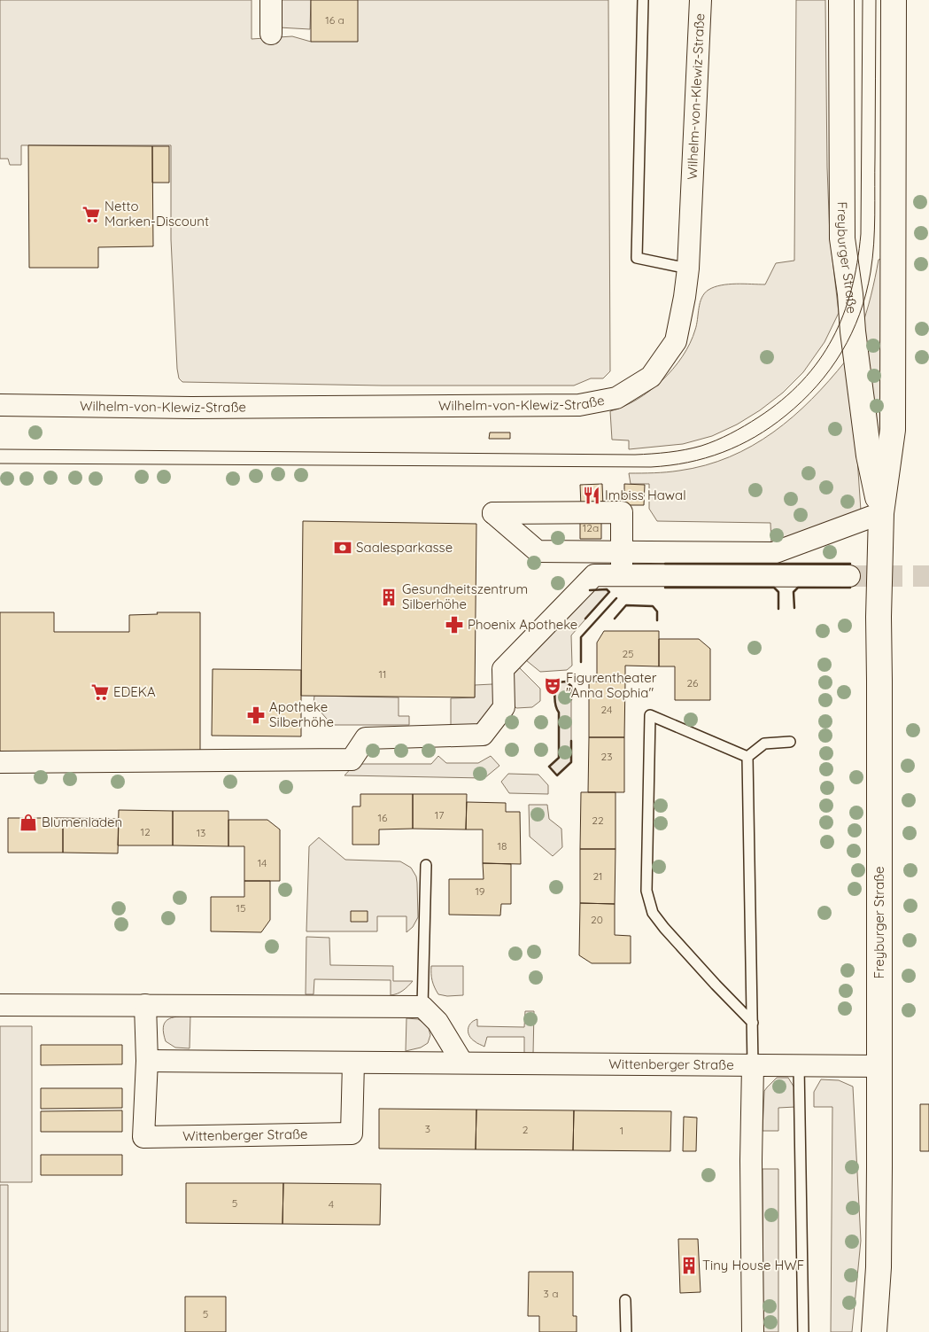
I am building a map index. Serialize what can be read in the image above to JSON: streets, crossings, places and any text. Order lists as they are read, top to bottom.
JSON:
{
  "streets": {
    "street": ["Wilhelm-von-Klewiz-Straße", "Freyburger Straße", "Wittenberger Straße"]
  },
  "crossings": [
    ["Freyburger Straße", "Wittenberger Straße"]
  ],
  "places": {
    "supermarket": ["Netto Marken-Discount", "EDEKA"],
    "restaurant": ["Imbiss Hawal"],
    "bank": ["Saalesparkasse"],
    "building": ["Gesundheitszentrum Silberhöhe", "Tiny House HWF"],
    "pharmacy": ["Phoenix Apotheke", "Apotheke Silberhöhe"],
    "theatre": ["Figurentheater \"Anna Sophia\""],
    "shop": ["Blumenladen"]
  },
  "house_numbers": [
    "16 a",
    "12a",
    "25",
    "11",
    "26",
    "24",
    "23",
    "17",
    "16",
    "22",
    "12",
    "13",
    "18",
    "14",
    "21",
    "19",
    "15",
    "20",
    "3",
    "2",
    "1",
    "5",
    "4",
    "3 a",
    "5"
  ]
}
